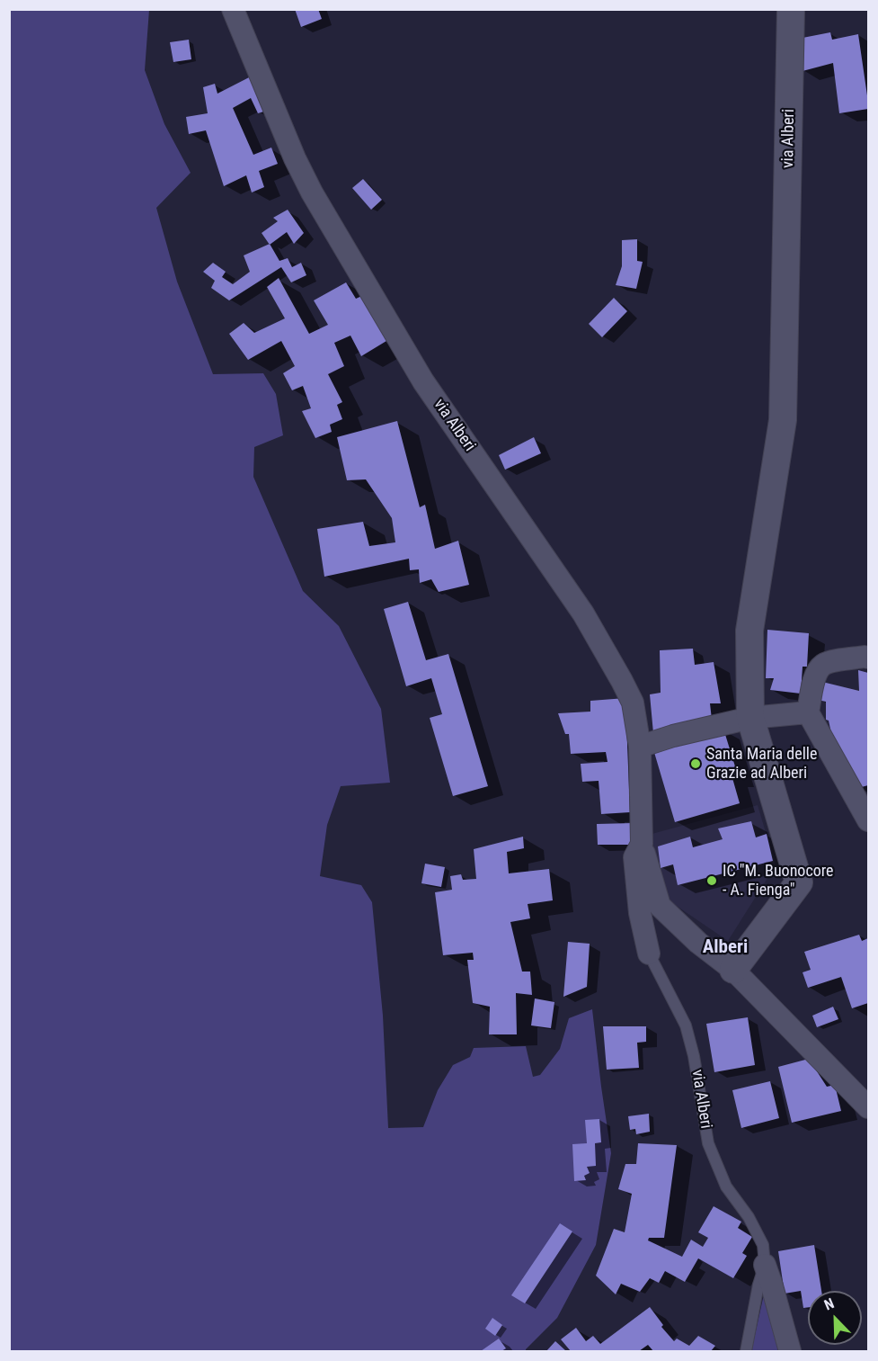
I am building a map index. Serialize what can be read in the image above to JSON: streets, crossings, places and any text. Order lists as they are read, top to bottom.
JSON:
{
  "streets": {
    "street": ["via Alberi"]
  },
  "districts": ["Alberi"],
  "places": ["Santa Maria delle Grazie ad Alberi", "IC \"M. Buonocore - A. Fienga\""],
  "north": "top left"
}
